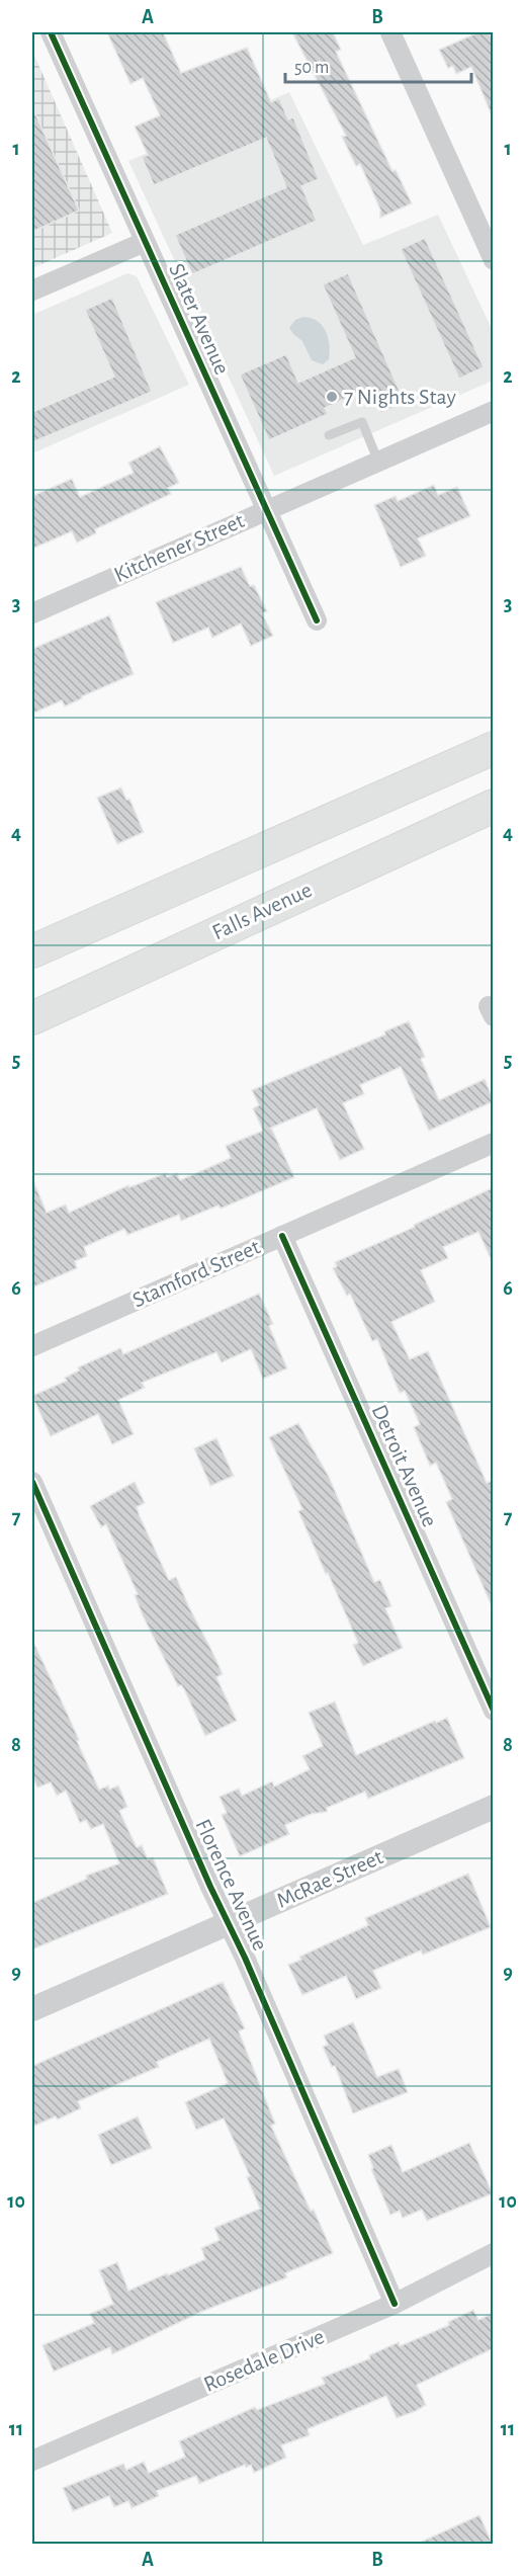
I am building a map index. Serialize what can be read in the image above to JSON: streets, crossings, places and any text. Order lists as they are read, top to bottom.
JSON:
{
  "streets": {
    "highway": ["Falls Avenue"],
    "street": [
      "Slater Avenue",
      "Kitchener Street",
      "Stamford Street",
      "Detroit Avenue",
      "McRae Street",
      "Florence Avenue",
      "Rosedale Drive"
    ]
  },
  "crossings": [
    ["Slater Avenue", "Kitchener Street"],
    ["Stamford Street", "Detroit Avenue"],
    ["McRae Street", "Florence Avenue"],
    ["Florence Avenue", "Rosedale Drive"]
  ],
  "places": ["7 Nights Stay"],
  "scale_bar": "50 m",
  "grid": {
    "columns": ["A", "B"],
    "rows": [
      "1",
      "2",
      "3",
      "4",
      "5",
      "6",
      "7",
      "8",
      "9",
      "10",
      "11"
    ]
  }
}
